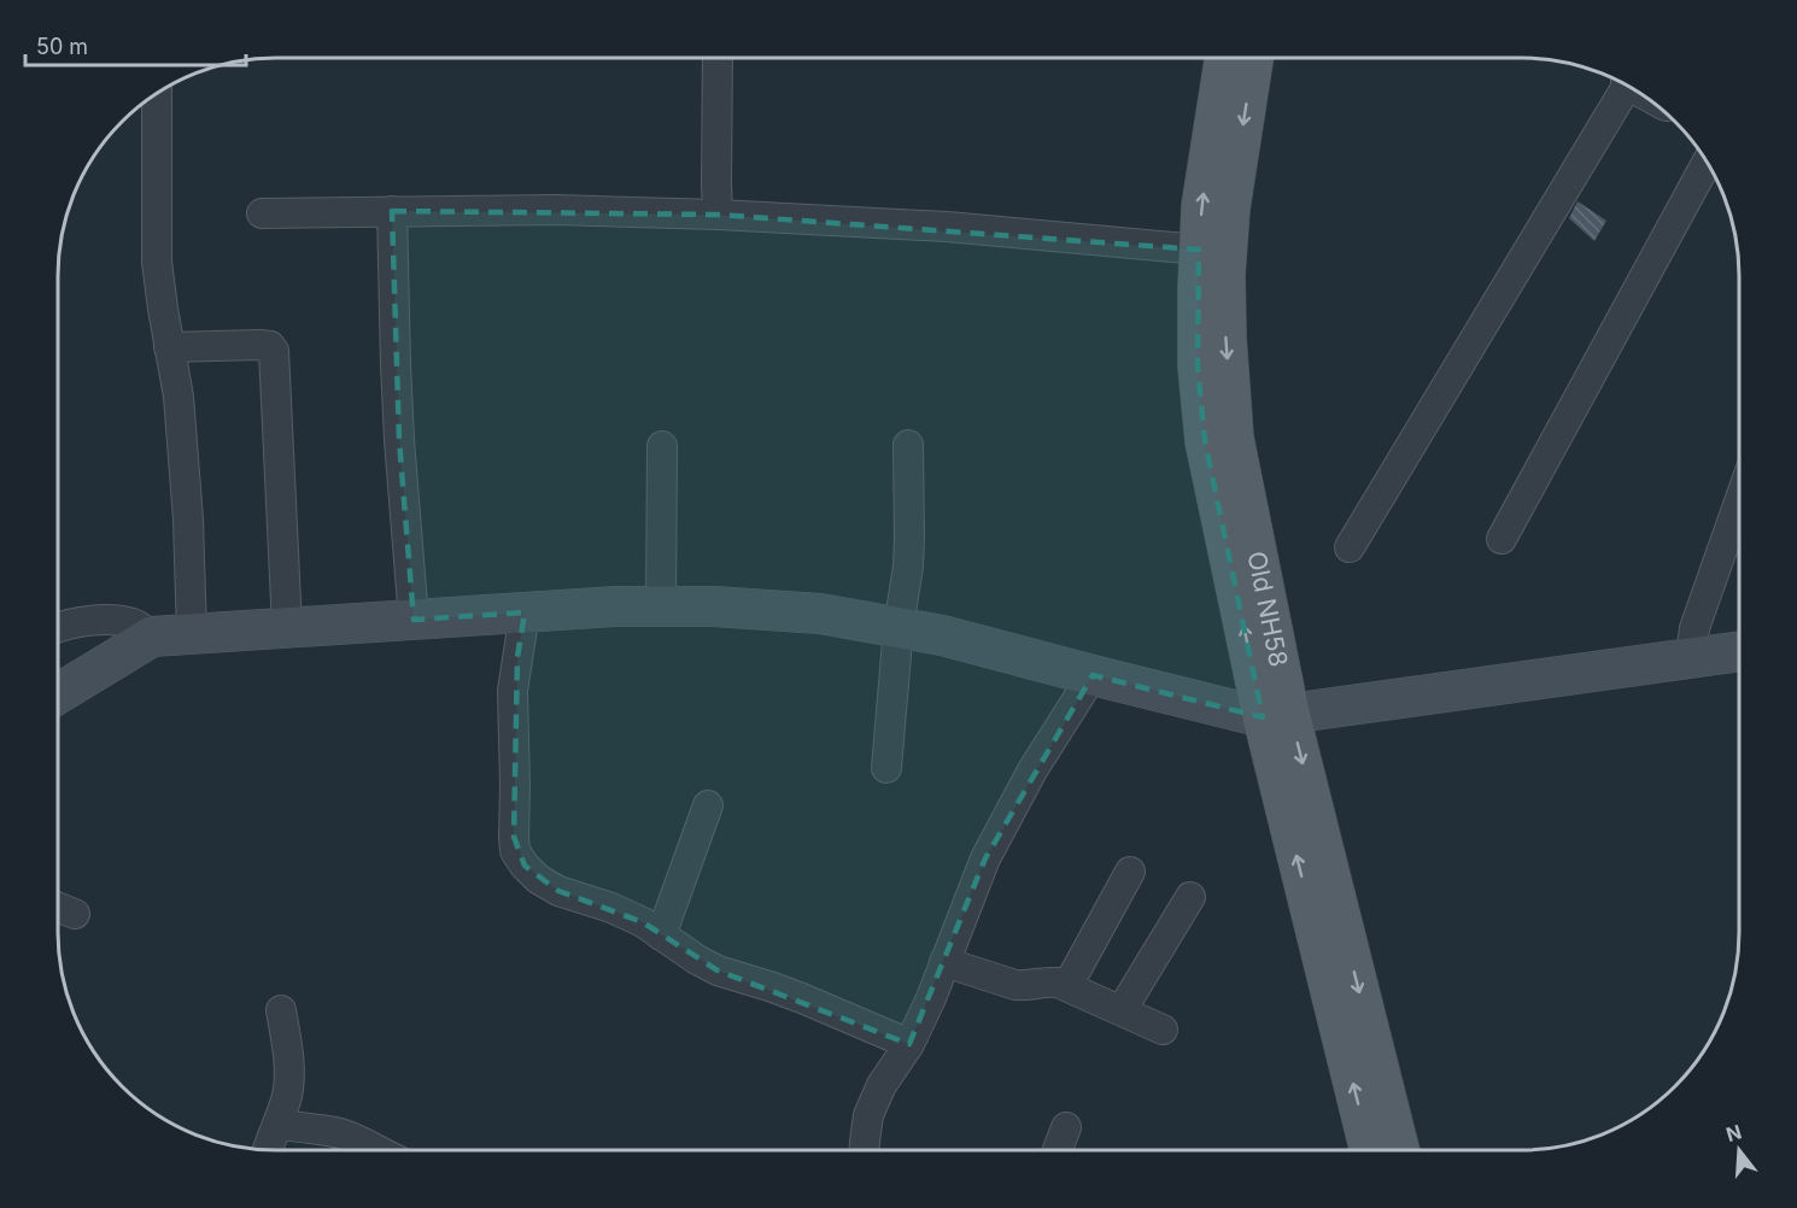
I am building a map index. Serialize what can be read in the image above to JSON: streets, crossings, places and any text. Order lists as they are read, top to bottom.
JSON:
{
  "streets": {
    "main road": ["Old NH58"]
  },
  "scale_bar": "50 m",
  "north": "top"
}
